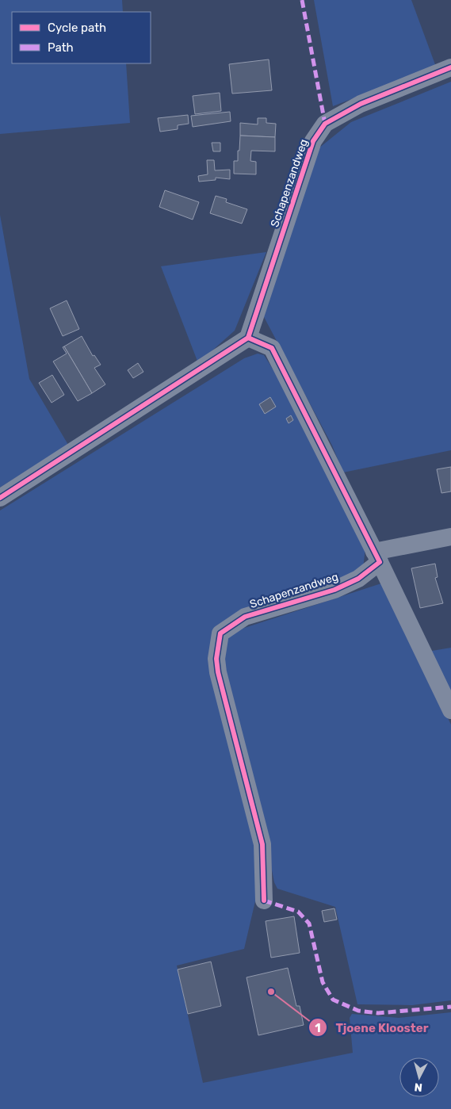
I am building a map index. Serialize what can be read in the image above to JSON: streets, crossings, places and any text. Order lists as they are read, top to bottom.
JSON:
{
  "streets": {
    "street": ["Schapenzandweg"]
  },
  "places": ["Tjoene Klooster"],
  "legend": ["Cycle path", "Path"],
  "north": "bottom"
}
